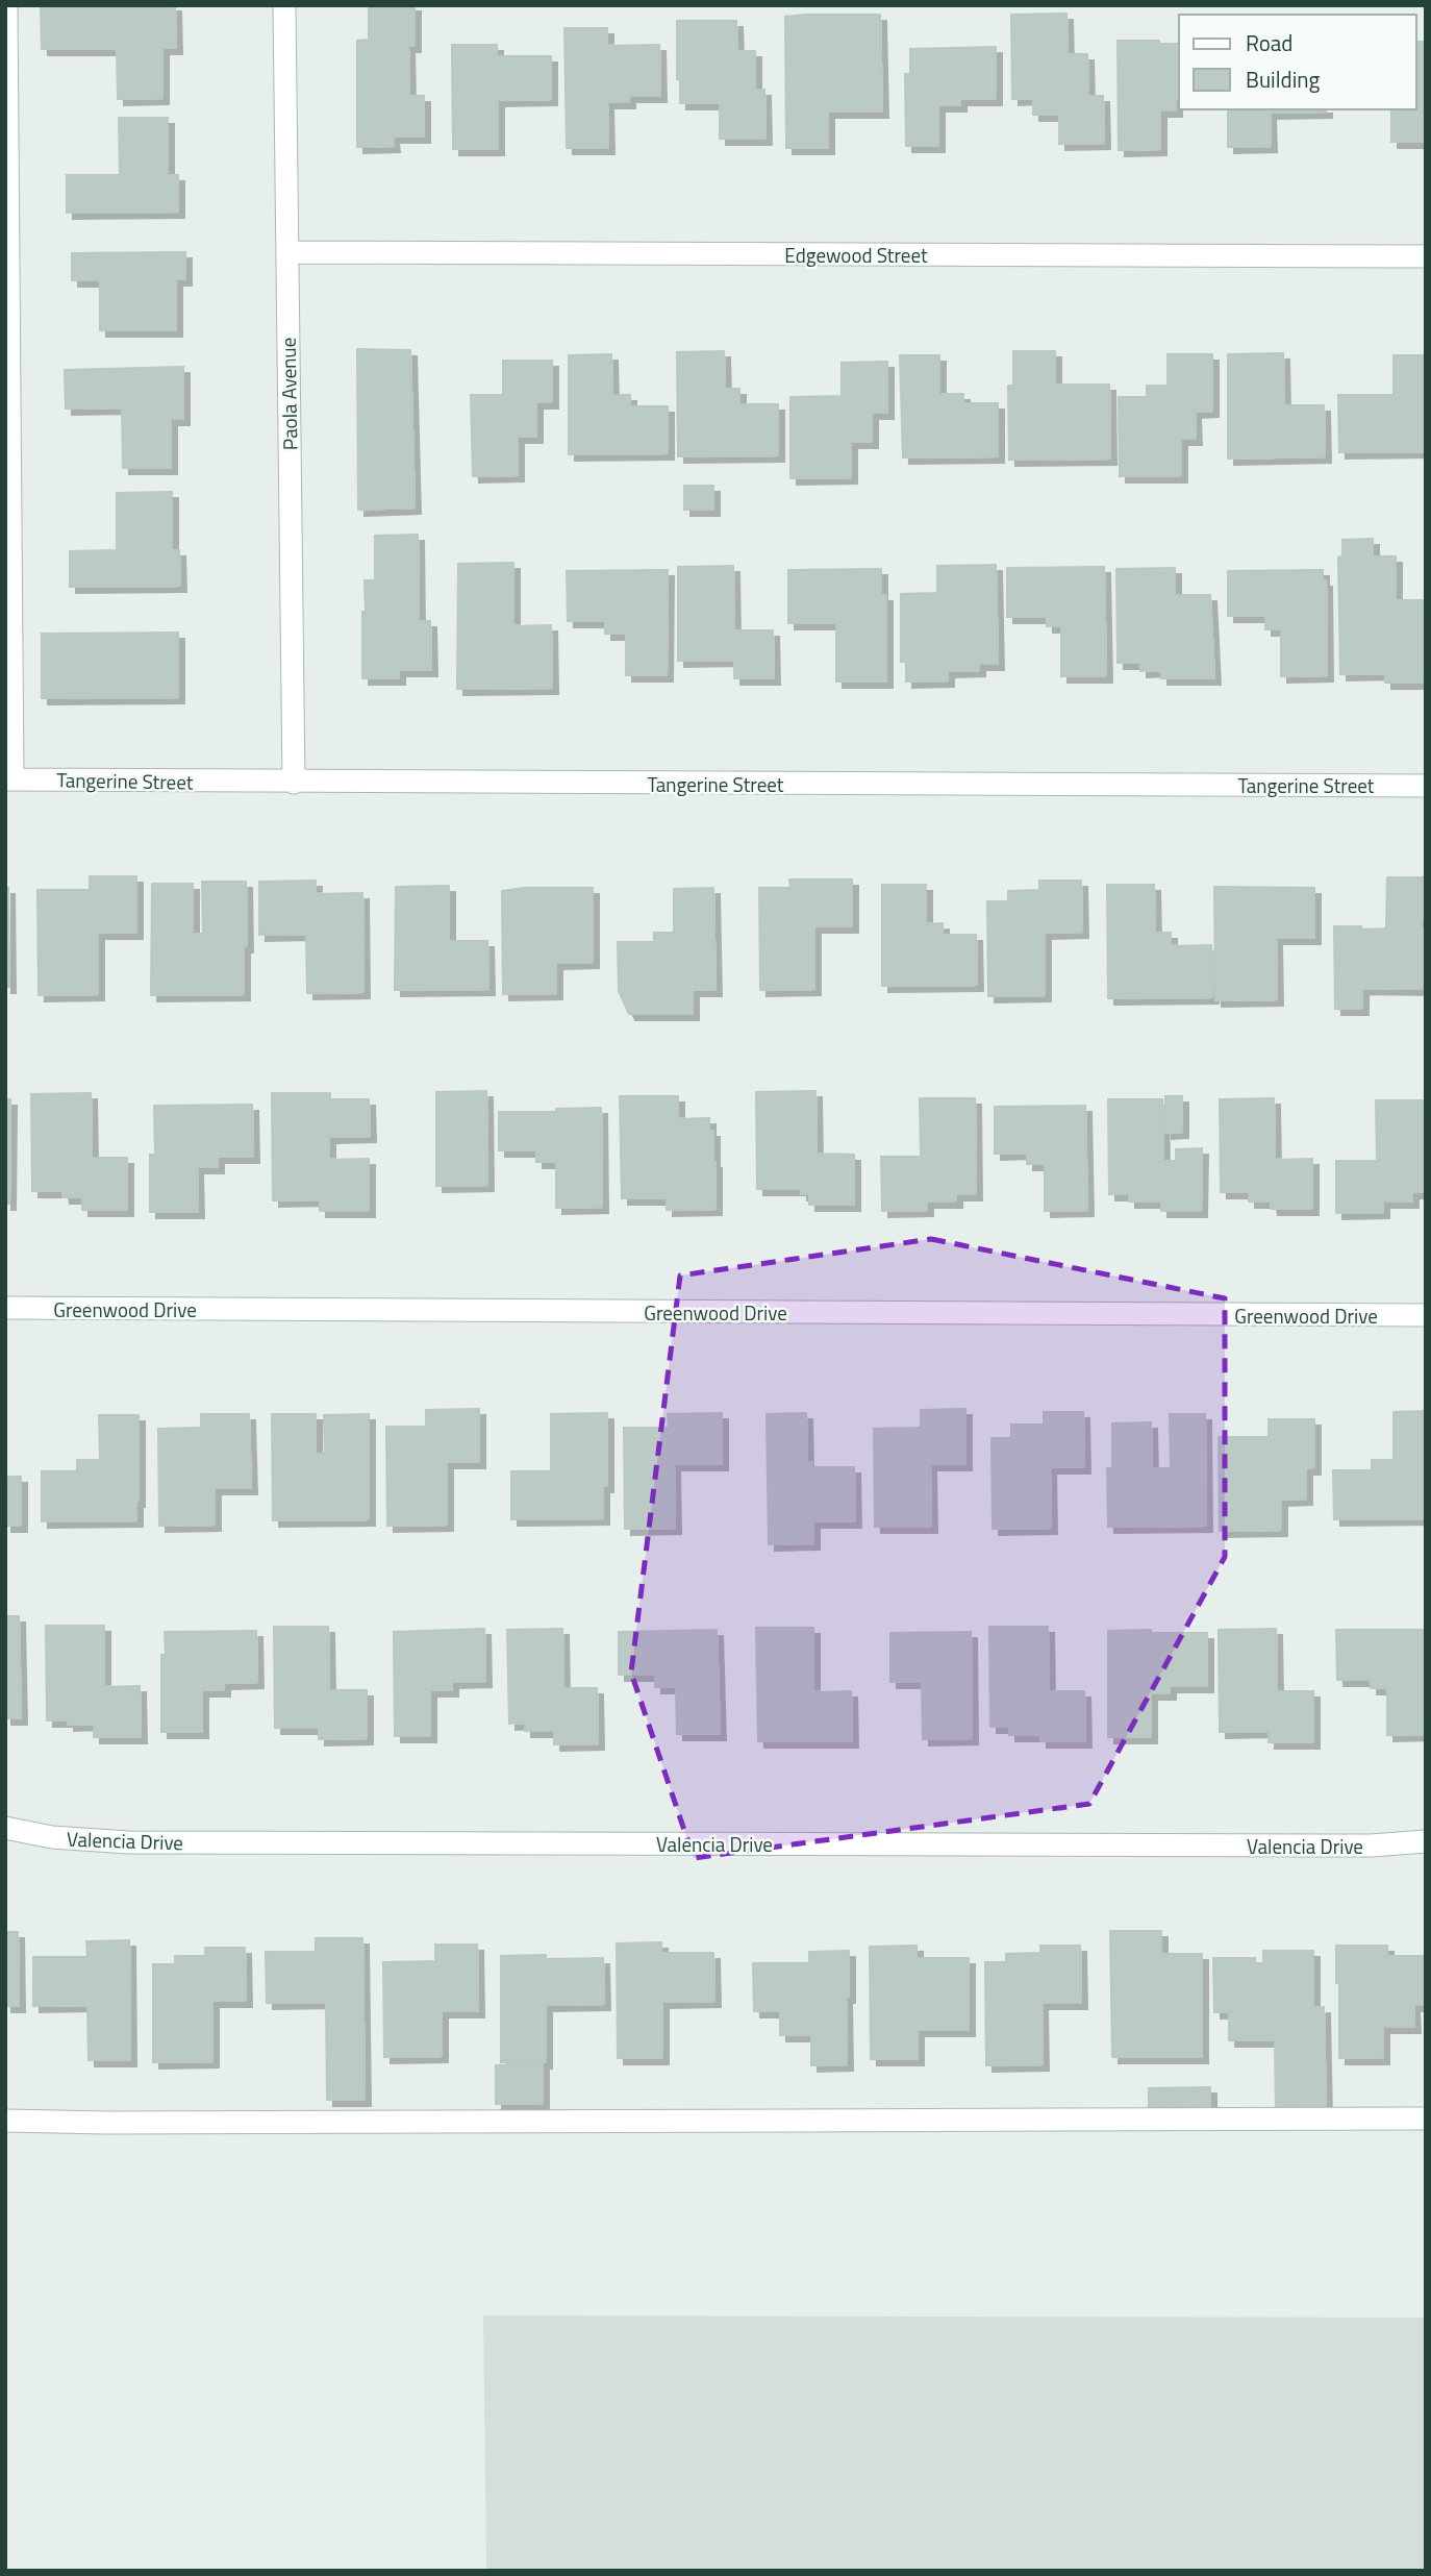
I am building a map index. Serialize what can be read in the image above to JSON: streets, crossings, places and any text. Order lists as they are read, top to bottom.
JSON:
{
  "streets": {
    "street": [
      "Edgewood Street",
      "Paola Avenue",
      "Tangerine Street",
      "Greenwood Drive",
      "Valencia Drive"
    ]
  },
  "crossings": [
    ["Edgewood Street", "Paola Avenue"],
    ["Paola Avenue", "Tangerine Street"]
  ],
  "legend": ["Road", "Building"]
}
